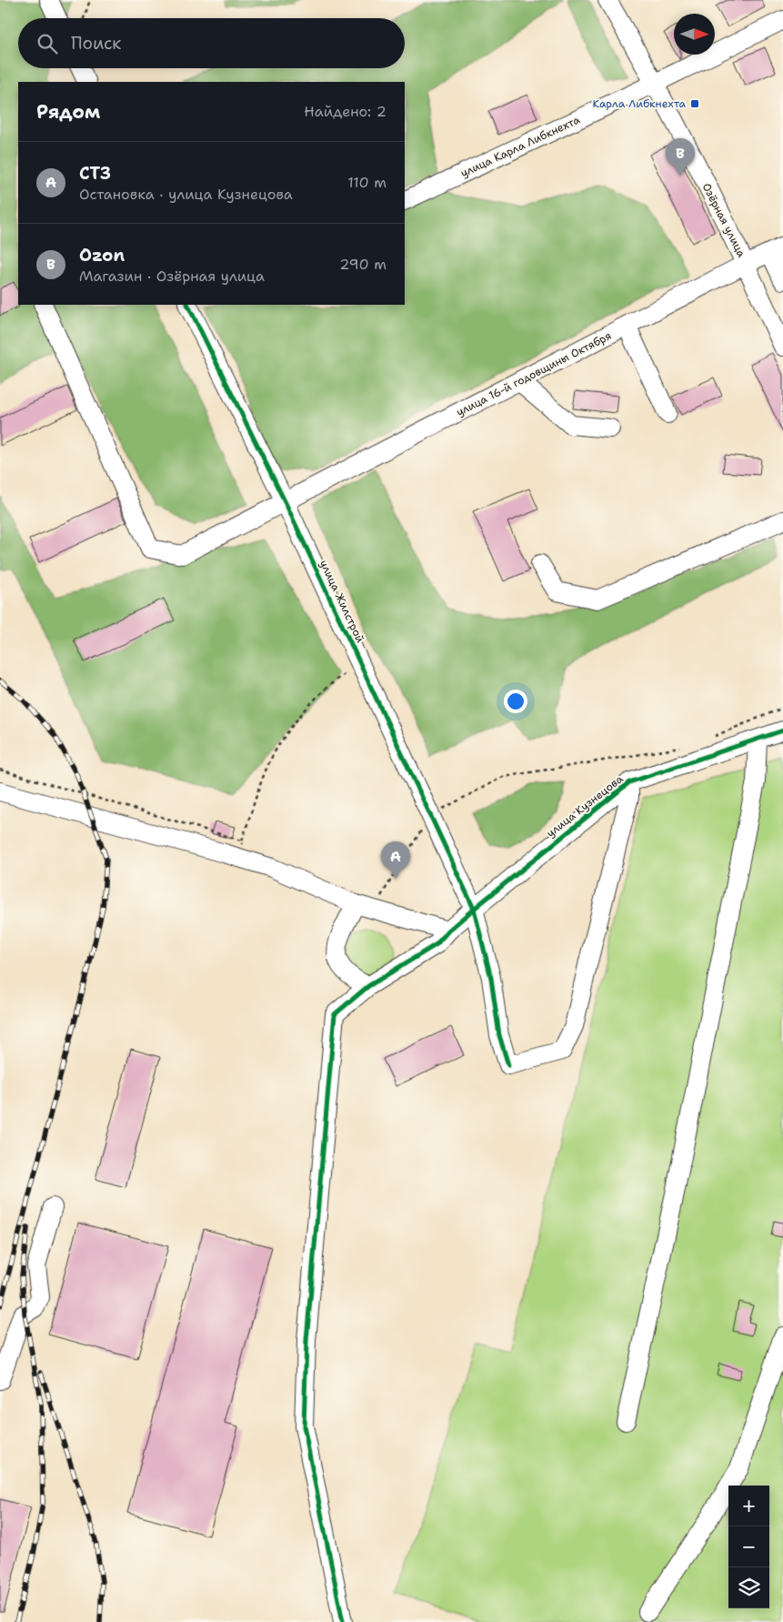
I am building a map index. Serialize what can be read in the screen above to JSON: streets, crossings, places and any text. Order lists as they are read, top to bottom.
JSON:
{
  "streets": {
    "street": [
      "улица Карла Либкнехта",
      "Озёрная улица",
      "улица 16-й годовщины Октября",
      "улица Жилстрой",
      "улица Кузнецова"
    ]
  },
  "crossings": [
    ["улица Карла Либкнехта", "Озёрная улица"],
    ["Озёрная улица", "улица 16-й годовщины Октября"],
    ["улица 16-й годовщины Октября", "улица Жилстрой"],
    ["улица Жилстрой", "улица Кузнецова"]
  ],
  "places": {
    "transit": ["Карла Либкнехта"]
  },
  "north": "right",
  "page": {
    "search": "Поиск",
    "heading": ["Рядом", "Найдено: 2"],
    "pins": ["B", "A"],
    "list": [
      {
        "mark": "A",
        "name": "СТЗ",
        "note": "Остановка · улица Кузнецова",
        "value": "110 m"
      },
      {
        "mark": "B",
        "name": "Ozon",
        "note": "Магазин · Озёрная улица",
        "value": "290 m"
      }
    ],
    "map_buttons": ["+", "−"]
  }
}
